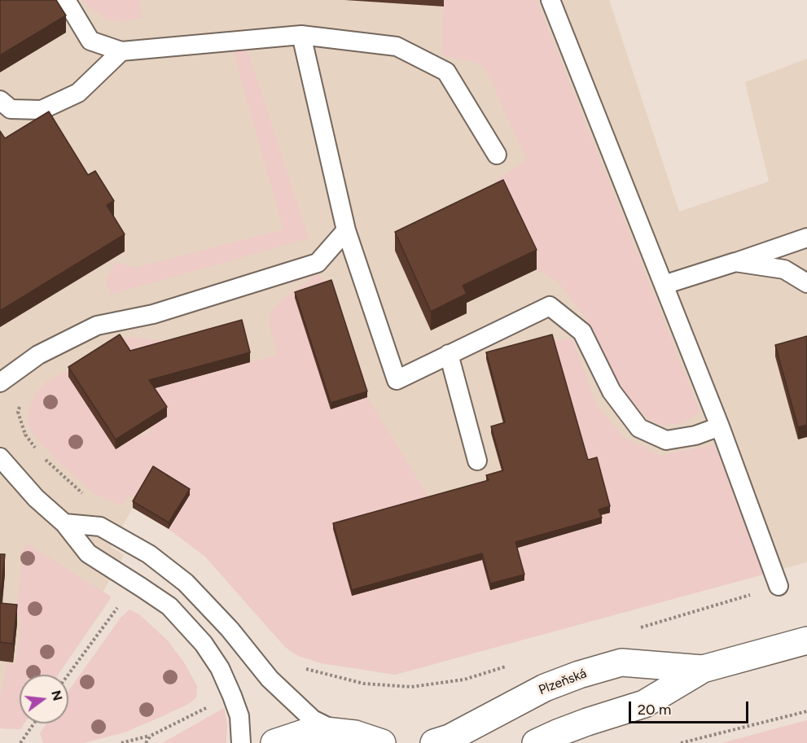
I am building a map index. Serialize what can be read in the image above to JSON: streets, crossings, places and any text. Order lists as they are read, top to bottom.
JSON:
{
  "streets": {
    "main road": ["Plzeňská"]
  },
  "scale_bar": "20 m",
  "north": "right"
}
